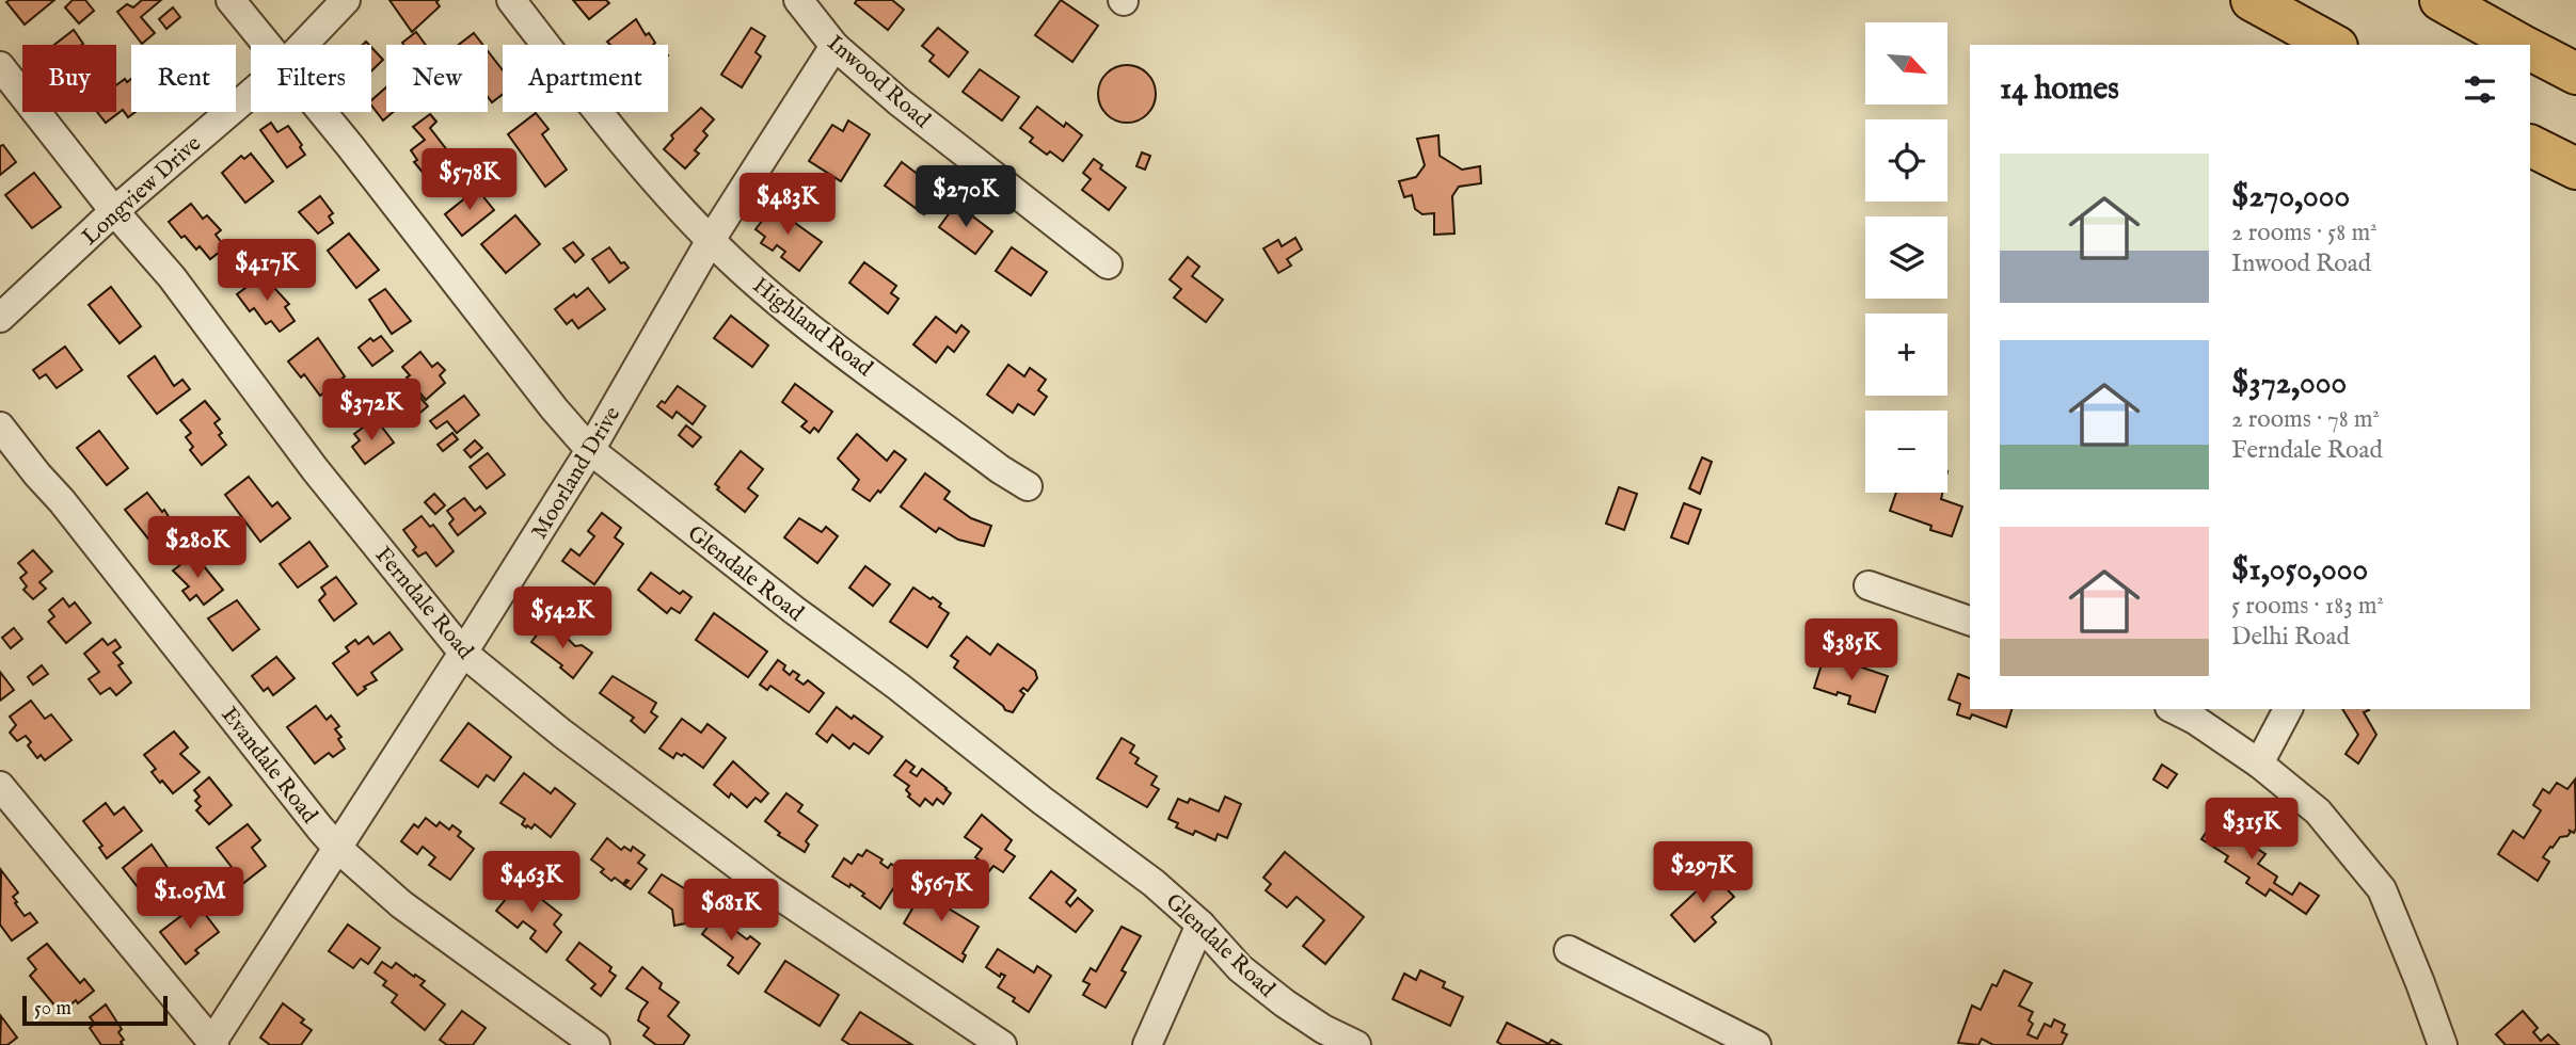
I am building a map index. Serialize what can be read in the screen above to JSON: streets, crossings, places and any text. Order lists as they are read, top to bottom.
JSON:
{
  "streets": {
    "street": [
      "Inwood Road",
      "Longview Drive",
      "Highland Road",
      "Moorland Drive",
      "Glendale Road",
      "Ferndale Road",
      "Evandale Road"
    ]
  },
  "crossings": [
    ["Inwood Road", "Moorland Drive"],
    ["Longview Drive", "Ferndale Road"],
    ["Highland Road", "Moorland Drive"],
    ["Moorland Drive", "Glendale Road"],
    ["Moorland Drive", "Ferndale Road"],
    ["Moorland Drive", "Evandale Road"]
  ],
  "scale_bar": "50 m",
  "north": "bottom right",
  "page": {
    "map_buttons": ["+", "−"],
    "chip": [
      "Buy",
      "Rent",
      "Filters",
      "New",
      "Apartment"
    ],
    "heading": "14 homes",
    "list": [
      {
        "name": "$270,000",
        "note": "2 rooms · 58 m² · Inwood Road"
      },
      {
        "name": "$372,000",
        "note": "2 rooms · 78 m² · Ferndale Road"
      },
      {
        "name": "$1,050,000",
        "note": "5 rooms · 183 m² · Delhi Road"
      }
    ],
    "price": [
      "$578K",
      "$270K",
      "$483K",
      "$417K",
      "$372K",
      "$280K",
      "$542K",
      "$385K",
      "$315K",
      "$297K",
      "$463K",
      "$567K",
      "$1.05M",
      "$681K"
    ],
    "scale": "50 m"
  }
}
